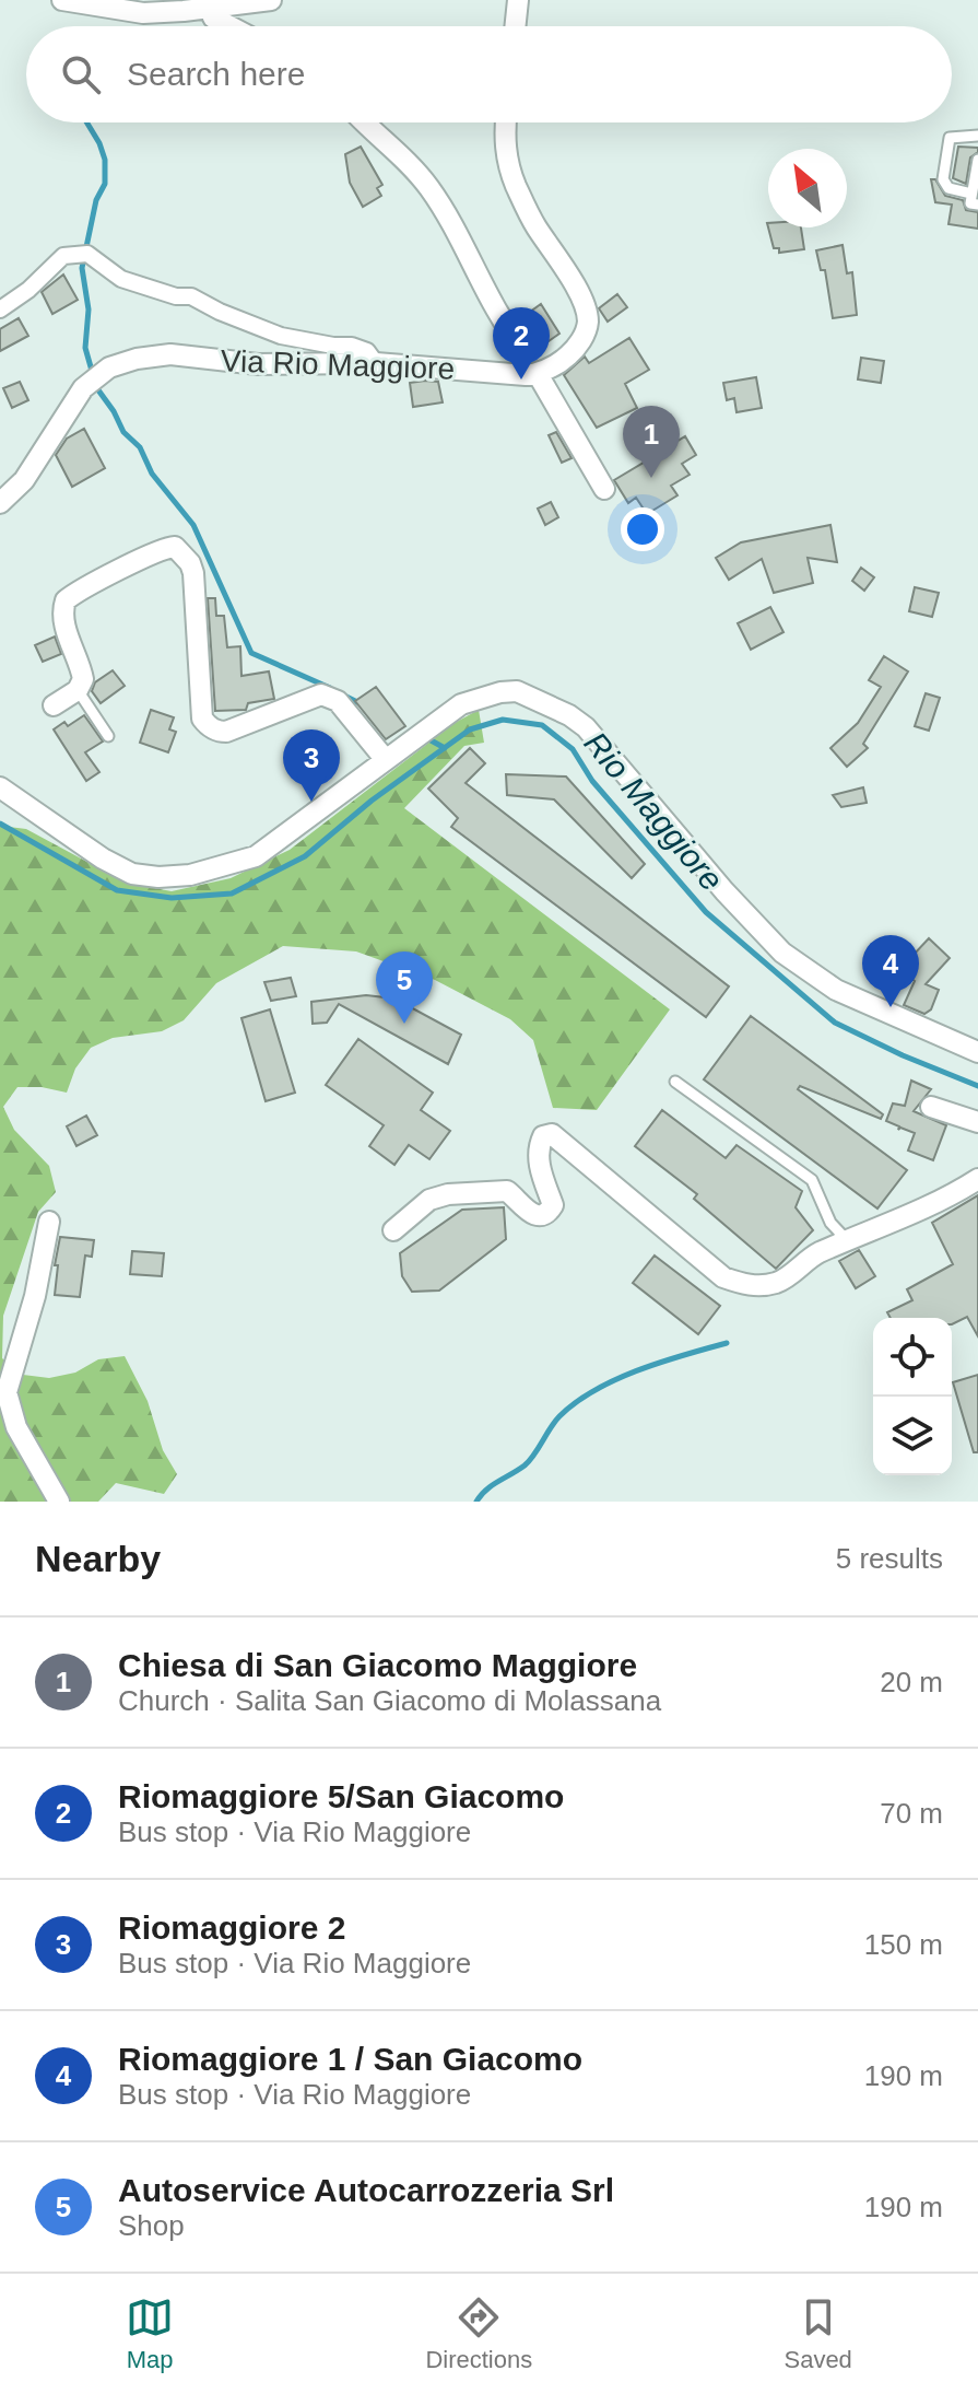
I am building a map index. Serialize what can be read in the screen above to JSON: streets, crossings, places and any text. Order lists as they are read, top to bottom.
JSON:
{
  "streets": {
    "street": ["Via Rio Maggiore"]
  },
  "water": ["Rio Maggiore"],
  "north": "top left",
  "page": {
    "search": "Search here",
    "pins": [
      "2",
      "1",
      "3",
      "4",
      "5"
    ],
    "heading": ["Nearby", "5 results"],
    "list": [
      {
        "mark": "1",
        "name": "Chiesa di San Giacomo Maggiore",
        "note": "Church · Salita San Giacomo di Molassana",
        "value": "20 m"
      },
      {
        "mark": "2",
        "name": "Riomaggiore 5/San Giacomo",
        "note": "Bus stop · Via Rio Maggiore",
        "value": "70 m"
      },
      {
        "mark": "3",
        "name": "Riomaggiore 2",
        "note": "Bus stop · Via Rio Maggiore",
        "value": "150 m"
      },
      {
        "mark": "4",
        "name": "Riomaggiore 1 / San Giacomo",
        "note": "Bus stop · Via Rio Maggiore",
        "value": "190 m"
      },
      {
        "mark": "5",
        "name": "Autoservice Autocarrozzeria Srl",
        "note": "Shop",
        "value": "190 m"
      }
    ],
    "nav": ["Map", "Directions", "Saved"]
  }
}
